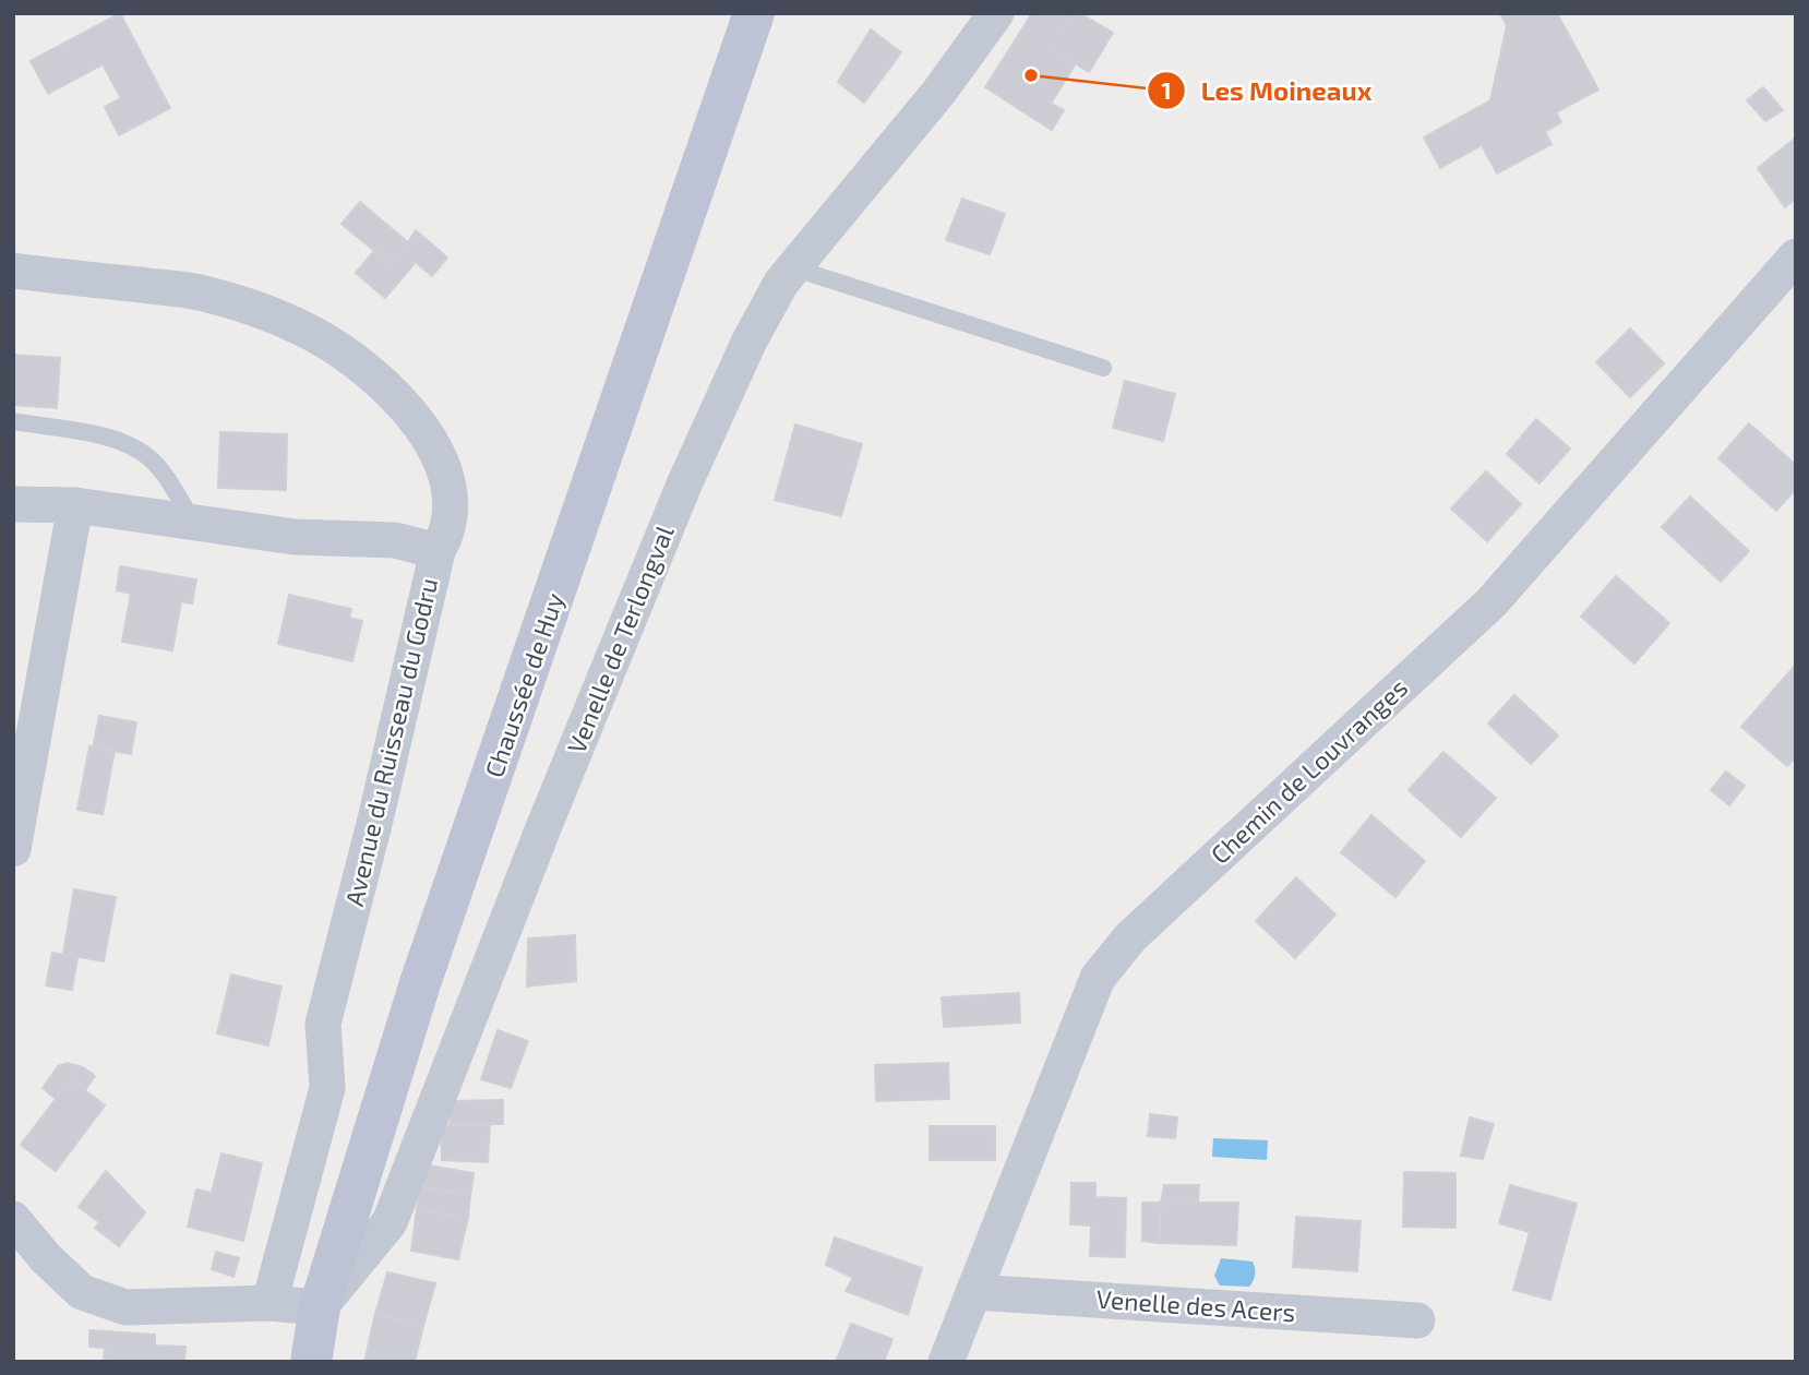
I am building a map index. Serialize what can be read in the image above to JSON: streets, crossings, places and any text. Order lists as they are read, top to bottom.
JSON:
{
  "streets": {
    "main road": ["Chaussée de Huy"],
    "street": [
      "Venelle de Terlongval",
      "Avenue du Ruisseau du Godru",
      "Chemin de Louvranges",
      "Venelle des Acers"
    ]
  },
  "crossings": [
    ["Venelle de Terlongval", "Chaussée de Huy"],
    ["Chemin de Louvranges", "Venelle des Acers"]
  ],
  "places": ["Les Moineaux"]
}
